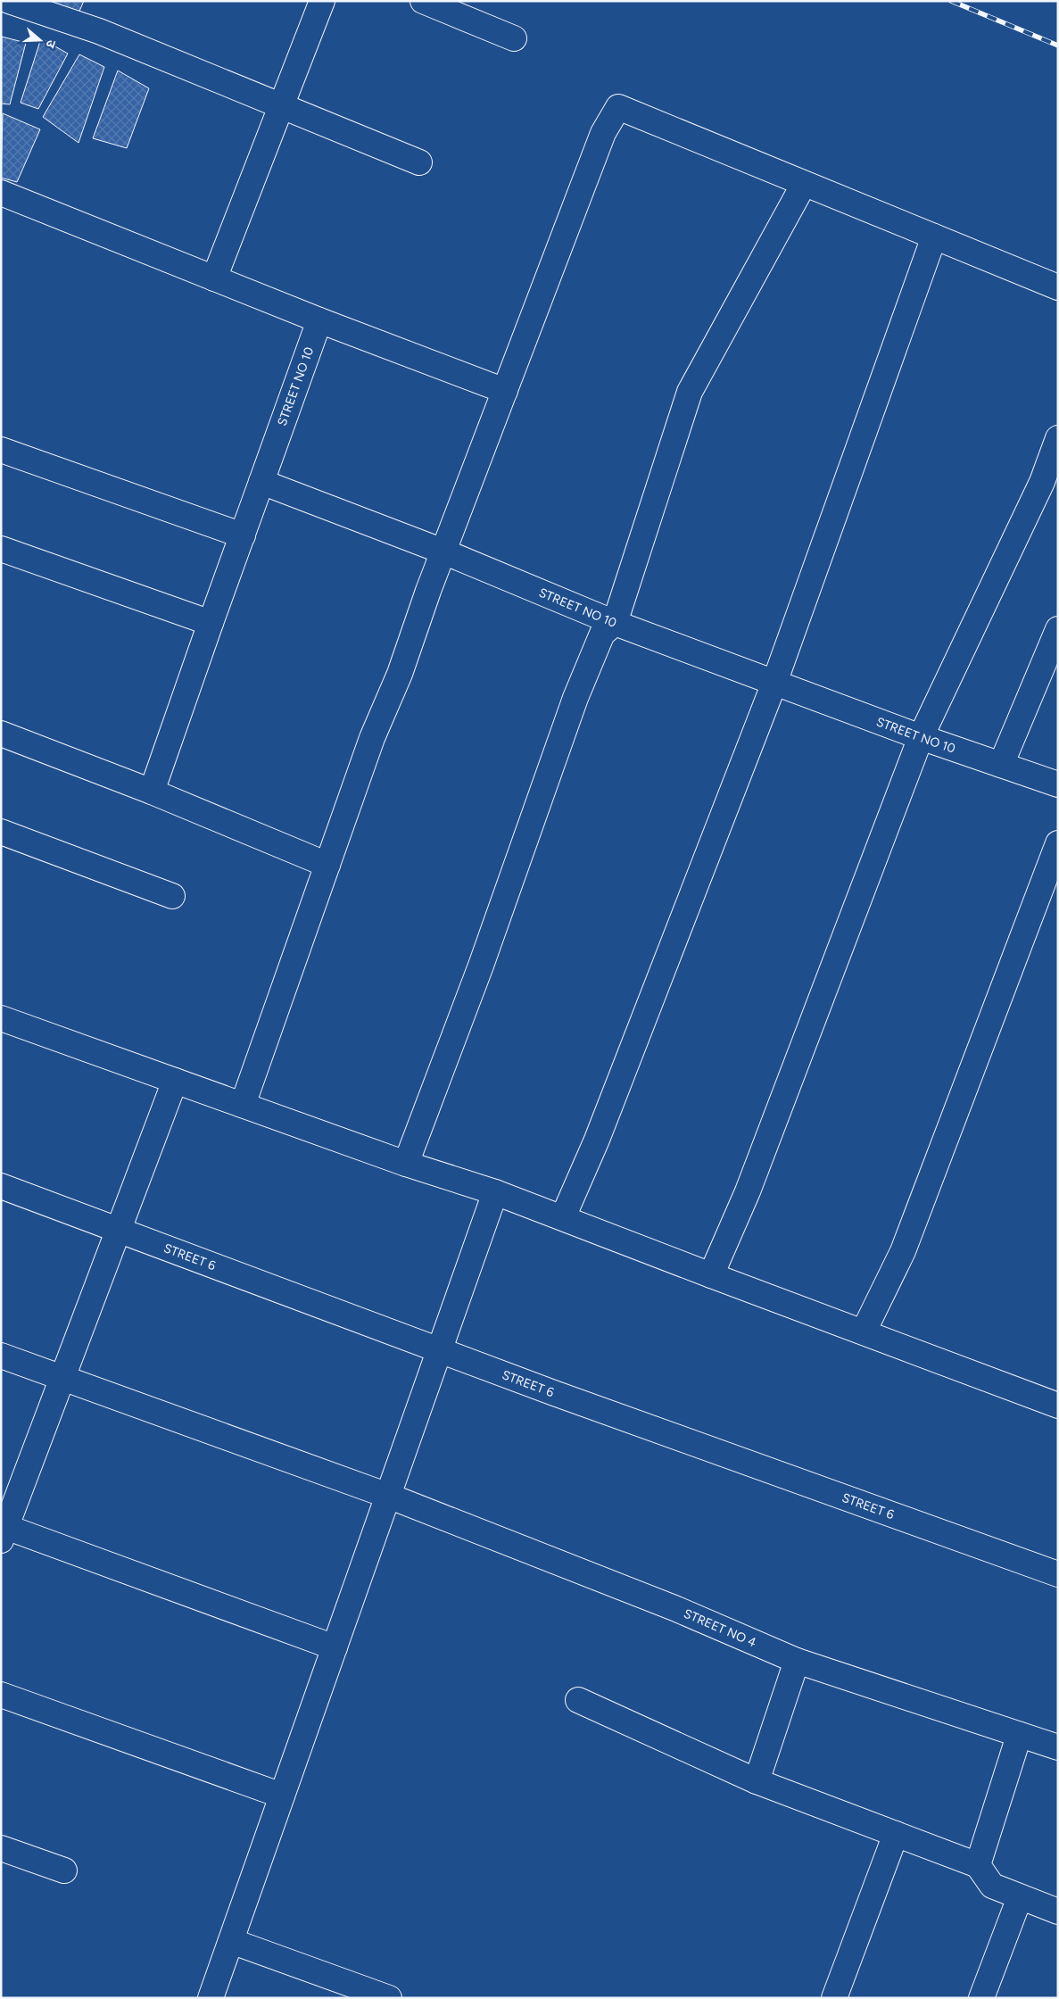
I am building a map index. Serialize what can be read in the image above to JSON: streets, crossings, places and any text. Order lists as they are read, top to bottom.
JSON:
{
  "streets": {
    "street": ["STREET NO 10", "STREET 6", "STREET NO 4"]
  },
  "north": "right"
}
